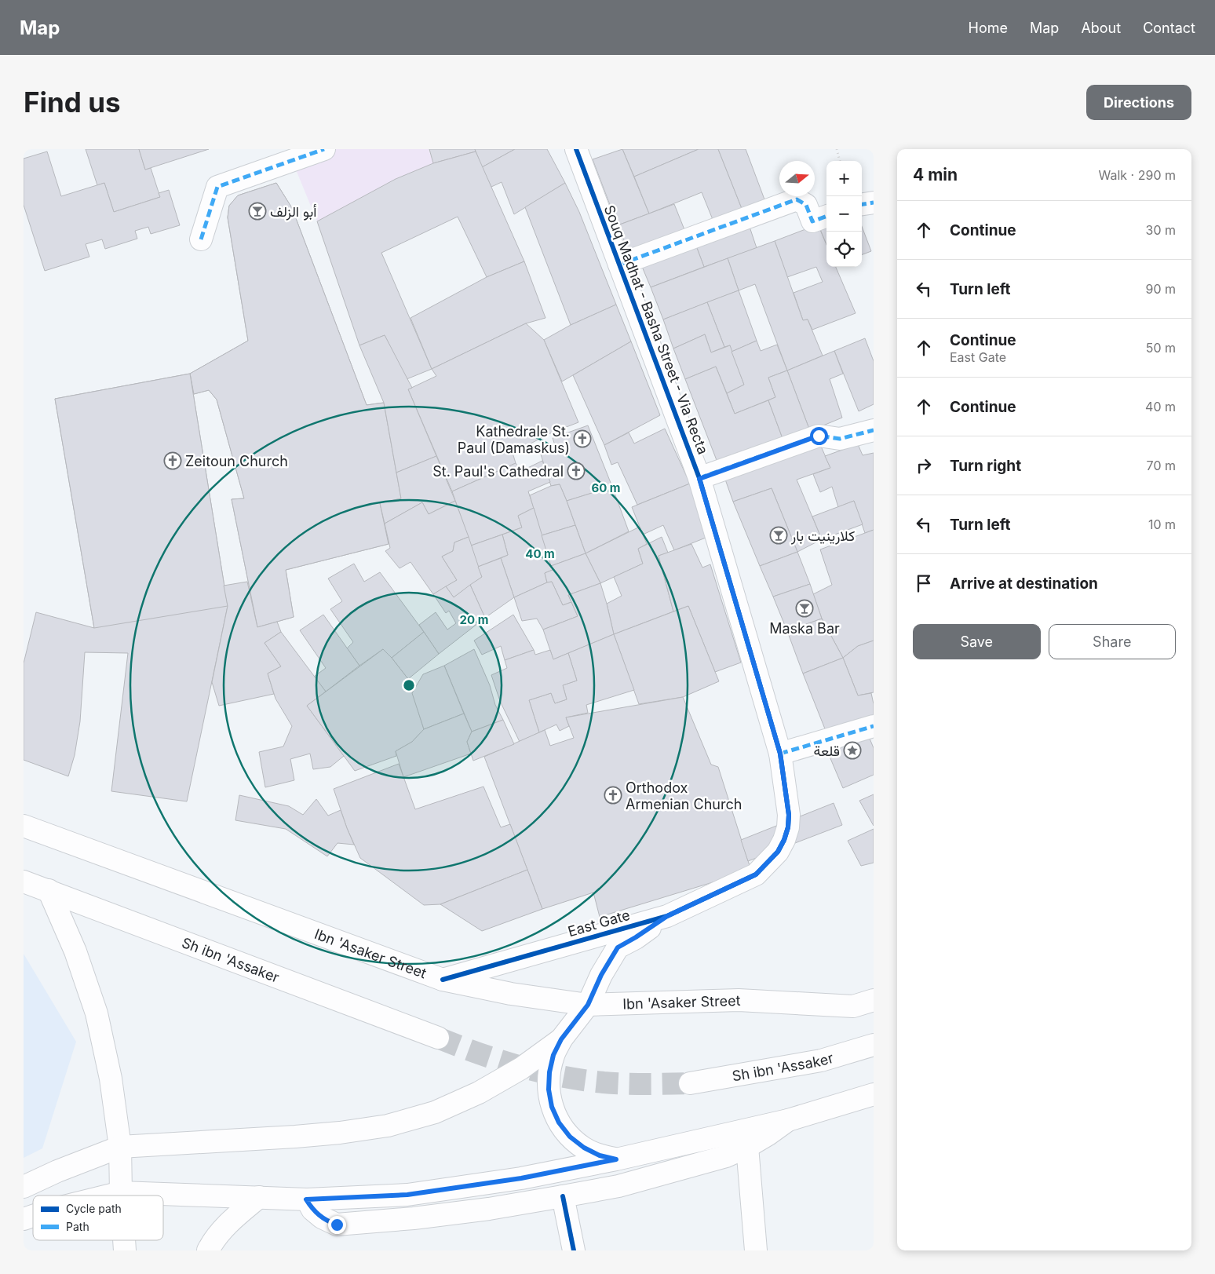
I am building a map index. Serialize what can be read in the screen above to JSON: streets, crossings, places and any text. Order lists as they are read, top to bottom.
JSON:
{
  "streets": {
    "main road": [
      "Souq Madhat - Basha Street - Via Recta",
      "East Gate",
      "Ibn 'Asaker Street",
      "Sh ibn 'Assaker"
    ]
  },
  "crossings": [
    ["Souq Madhat - Basha Street - Via Recta", "East Gate"],
    ["East Gate", "Ibn 'Asaker Street"]
  ],
  "places": {
    "bar": ["أبو الزلف", "كلارينيت بار", "Maska Bar"],
    "church": [
      "Kathedrale St. Paul (Damaskus)",
      "Zeitoun Church",
      "St. Paul's Cathedral",
      "Orthodox Armenian Church"
    ],
    "place": ["قلعة"]
  },
  "legend": ["Cycle path", "Path"],
  "north": "right",
  "page": {
    "header": "Map",
    "nav": [
      "Home",
      "Map",
      "About",
      "Contact"
    ],
    "buttons": [
      "Directions",
      ["Save", "Share"]
    ],
    "title": "Find us",
    "heading": ["4 min", "Walk · 290 m"],
    "map_buttons": ["+", "−"],
    "list": [
      ["Continue", "30 m"],
      ["Turn left", "90 m"],
      ["Continue", "East Gate", "50 m"],
      ["Continue", "40 m"],
      ["Turn right", "70 m"],
      ["Turn left", "10 m"],
      "Arrive at destination"
    ]
  },
  "rings": ["60 m", "40 m", "20 m"]
}
